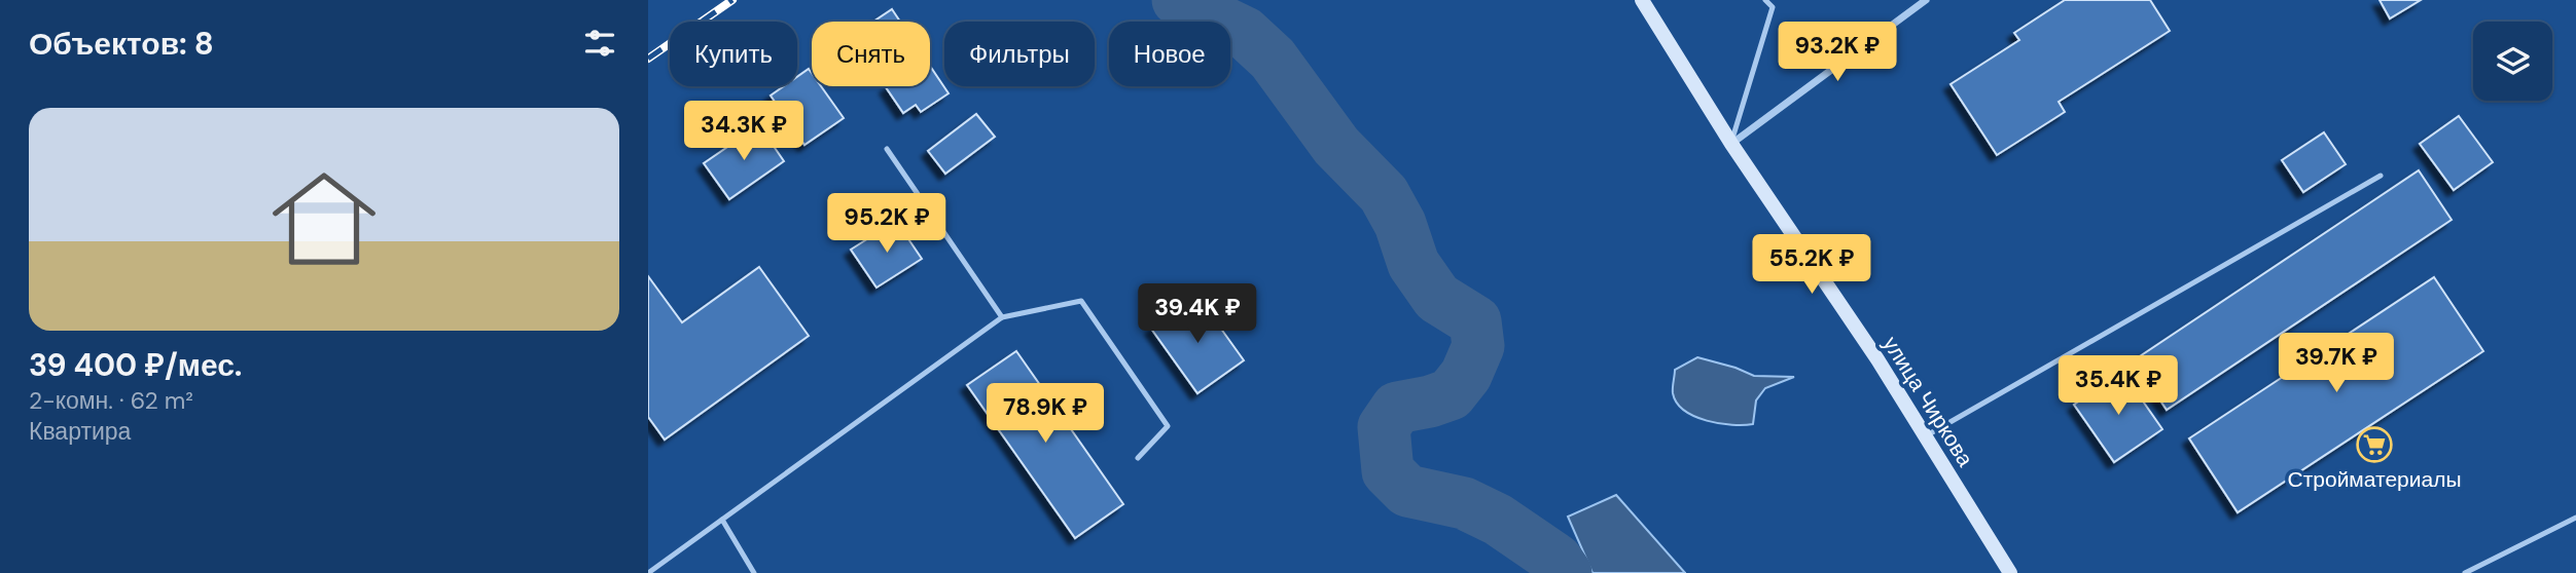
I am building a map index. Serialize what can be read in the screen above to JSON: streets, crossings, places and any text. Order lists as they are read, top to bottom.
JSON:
{
  "streets": {
    "main road": ["улица Чиркова"]
  },
  "places": {
    "supermarket": ["Стройматериалы"]
  },
  "page": {
    "heading": "Объектов: 8",
    "price": [
      "93.2K ₽",
      "34.3K ₽",
      "95.2K ₽",
      "55.2K ₽",
      "39.4K ₽",
      "39.7K ₽",
      "35.4K ₽",
      "78.9K ₽"
    ],
    "chip": [
      "Купить",
      "Снять",
      "Фильтры",
      "Новое"
    ],
    "list": [
      {
        "name": "39 400 ₽/мес.",
        "note": "2-комн. · 62 m² · Квартира"
      }
    ]
  }
}
